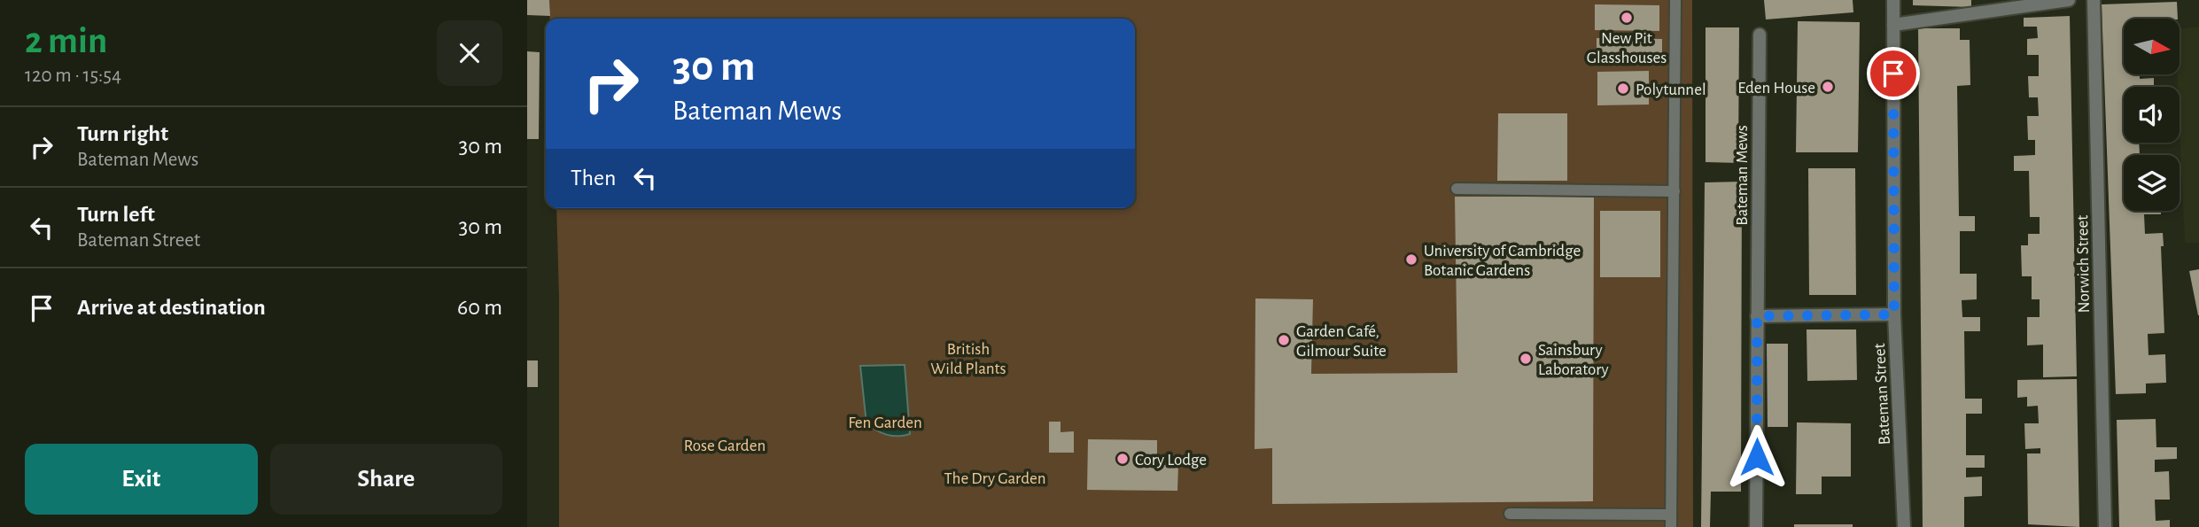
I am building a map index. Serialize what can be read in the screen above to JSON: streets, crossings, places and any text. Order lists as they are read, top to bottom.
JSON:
{
  "streets": {
    "street": ["Bateman Mews", "Norwich Street", "Bateman Street"]
  },
  "parks": [
    "British Wild Plants",
    "Fen Garden",
    "Rose Garden",
    "The Dry Garden"
  ],
  "places": [
    "New Pit Glasshouses",
    "Eden House",
    "Polytunnel",
    "University of Cambridge Botanic Gardens",
    "Garden Café, Gilmour Suite",
    "Sainsbury Laboratory",
    "Cory Lodge"
  ],
  "north": "right",
  "page": {
    "heading": ["2 min", "120 m · 15:54"],
    "turn": ["30 m", "Bateman Mews"],
    "list": [
      {
        "name": "Turn right",
        "note": "Bateman Mews",
        "value": "30 m"
      },
      {
        "name": "Turn left",
        "note": "Bateman Street",
        "value": "30 m"
      },
      {
        "name": "Arrive at destination",
        "value": "60 m"
      }
    ],
    "then": "Then",
    "buttons": ["Exit", "Share"]
  }
}
